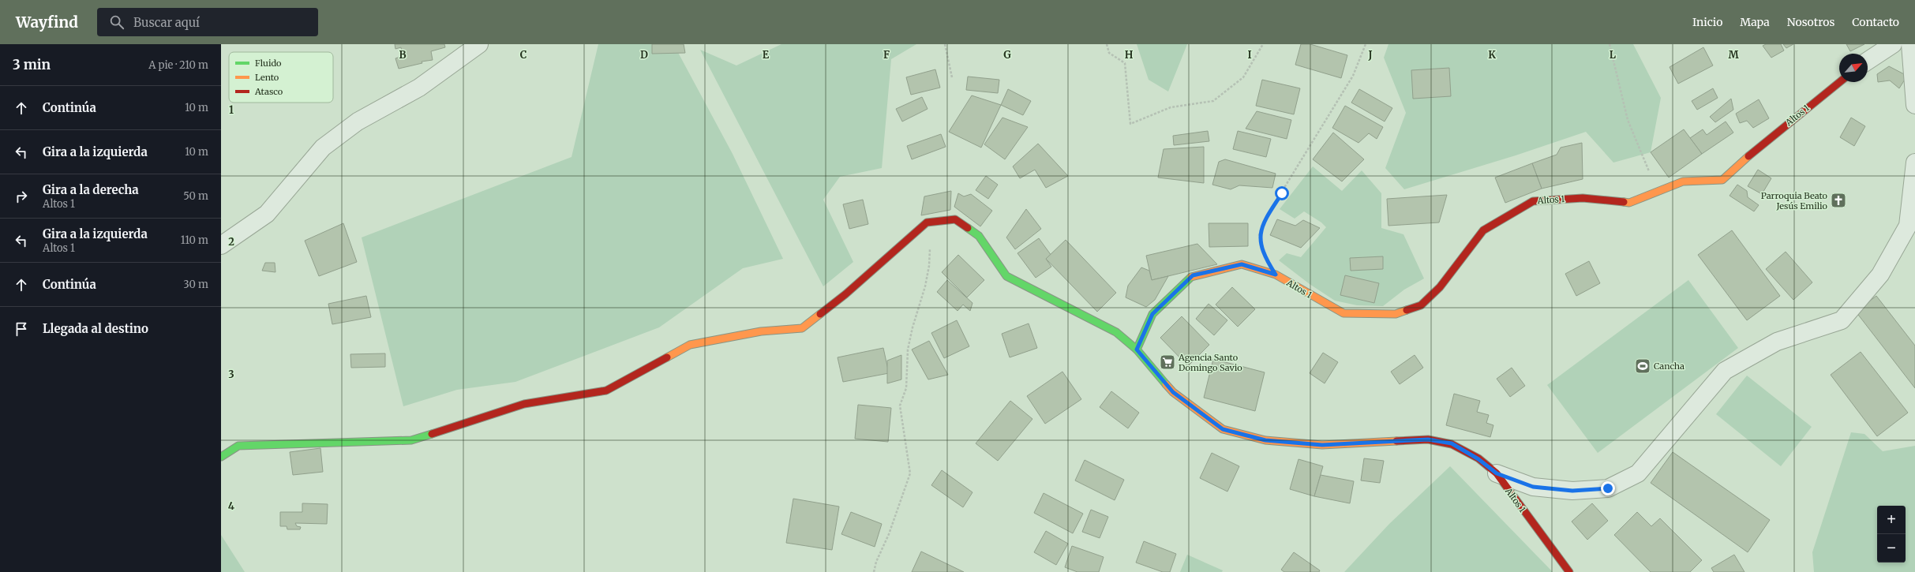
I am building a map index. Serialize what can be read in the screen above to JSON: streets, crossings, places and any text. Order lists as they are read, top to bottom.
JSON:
{
  "streets": {
    "street": ["Altos 1"]
  },
  "places": {
    "church": ["Parroquia Beato Jesús Emilio"],
    "supermarket": ["Agencia Santo Domingo Savio"],
    "sports": ["Cancha"]
  },
  "legend": ["Fluido", "Lento", "Atasco"],
  "north": "top right",
  "page": {
    "header": "Wayfind",
    "search": "Buscar aquí",
    "nav": [
      "Inicio",
      "Mapa",
      "Nosotros",
      "Contacto"
    ],
    "heading": ["3 min", "A pie · 210 m"],
    "list": [
      ["Continúa", "10 m"],
      ["Gira a la izquierda", "10 m"],
      ["Gira a la derecha", "Altos 1", "50 m"],
      ["Gira a la izquierda", "Altos 1", "110 m"],
      ["Continúa", "30 m"],
      "Llegada al destino"
    ],
    "map_buttons": ["+", "−"]
  },
  "grid": {
    "columns": [
      "B",
      "C",
      "D",
      "E",
      "F",
      "G",
      "H",
      "I",
      "J",
      "K",
      "L",
      "M"
    ],
    "rows": [
      "1",
      "2",
      "3",
      "4"
    ]
  }
}
